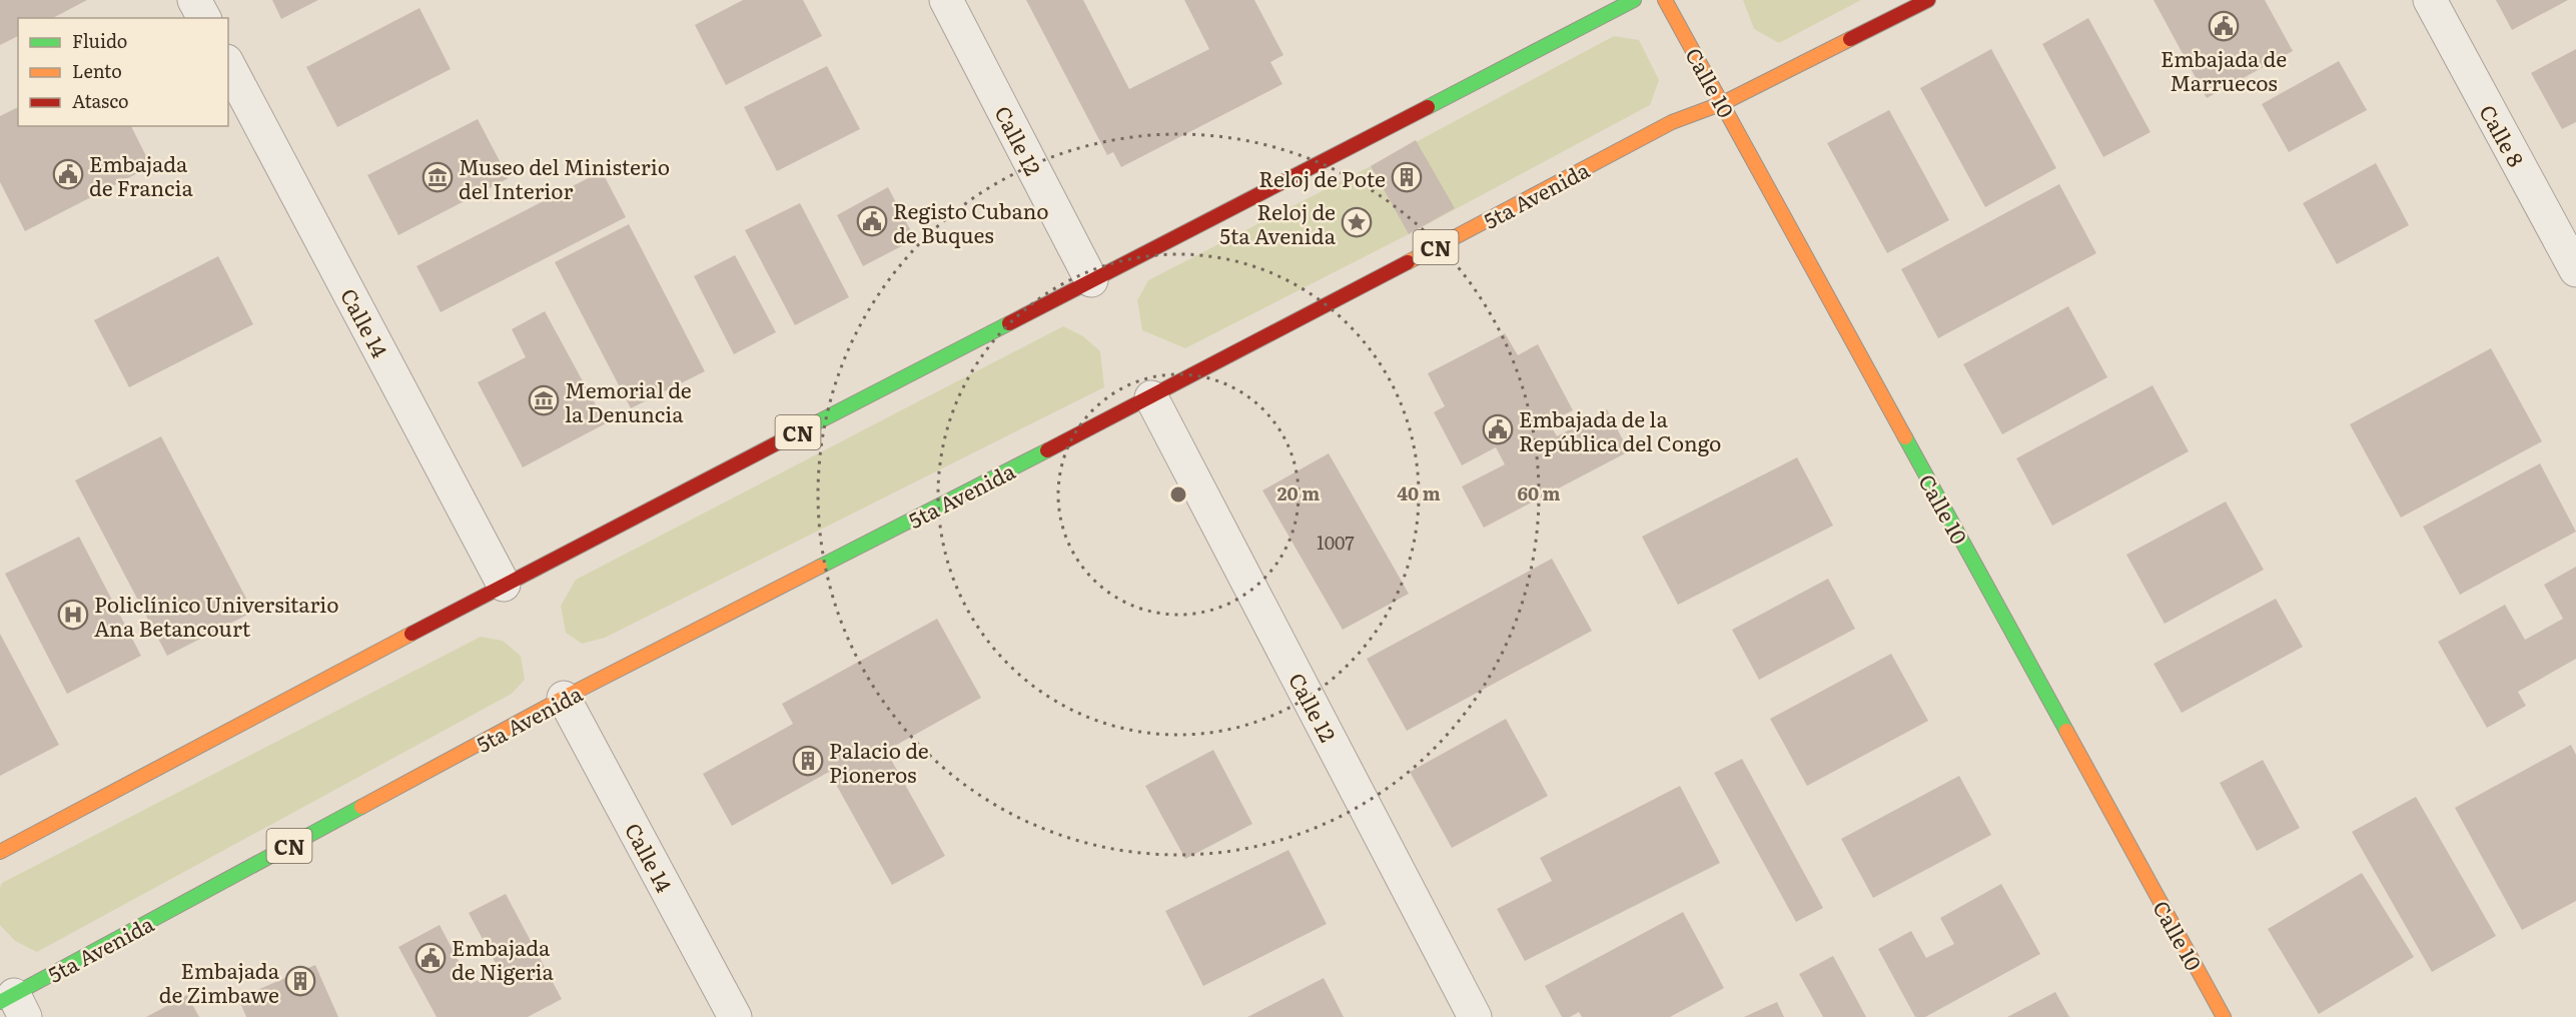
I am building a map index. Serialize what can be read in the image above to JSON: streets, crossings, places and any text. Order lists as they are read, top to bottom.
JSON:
{
  "streets": {
    "main road": ["Calle 10", "5ta Avenida", "CN"],
    "street": ["Calle 8", "Calle 12", "Calle 14"]
  },
  "crossings": [
    ["Calle 10", "5ta Avenida"],
    ["Calle 12", "5ta Avenida"],
    ["Calle 12", "CN"],
    ["5ta Avenida", "Calle 14"],
    ["CN", "Calle 14"]
  ],
  "places": {
    "public building": [
      "Embajada de Marruecos",
      "Embajada de Francia",
      "Registo Cubano de Buques",
      "Embajada de la República del Congo",
      "Embajada de Nigeria"
    ],
    "museum": ["Museo del Ministerio del Interior", "Memorial de la Denuncia"],
    "building": ["Reloj de Pote", "Palacio de Pioneros", "Embajada de Zimbawe"],
    "place": ["Reloj de 5ta Avenida"],
    "hospital": ["Policlínico Universitario Ana Betancourt"]
  },
  "house_numbers": ["1007"],
  "legend": ["Fluido", "Lento", "Atasco"],
  "rings": ["20 m", "40 m", "60 m"]
}
